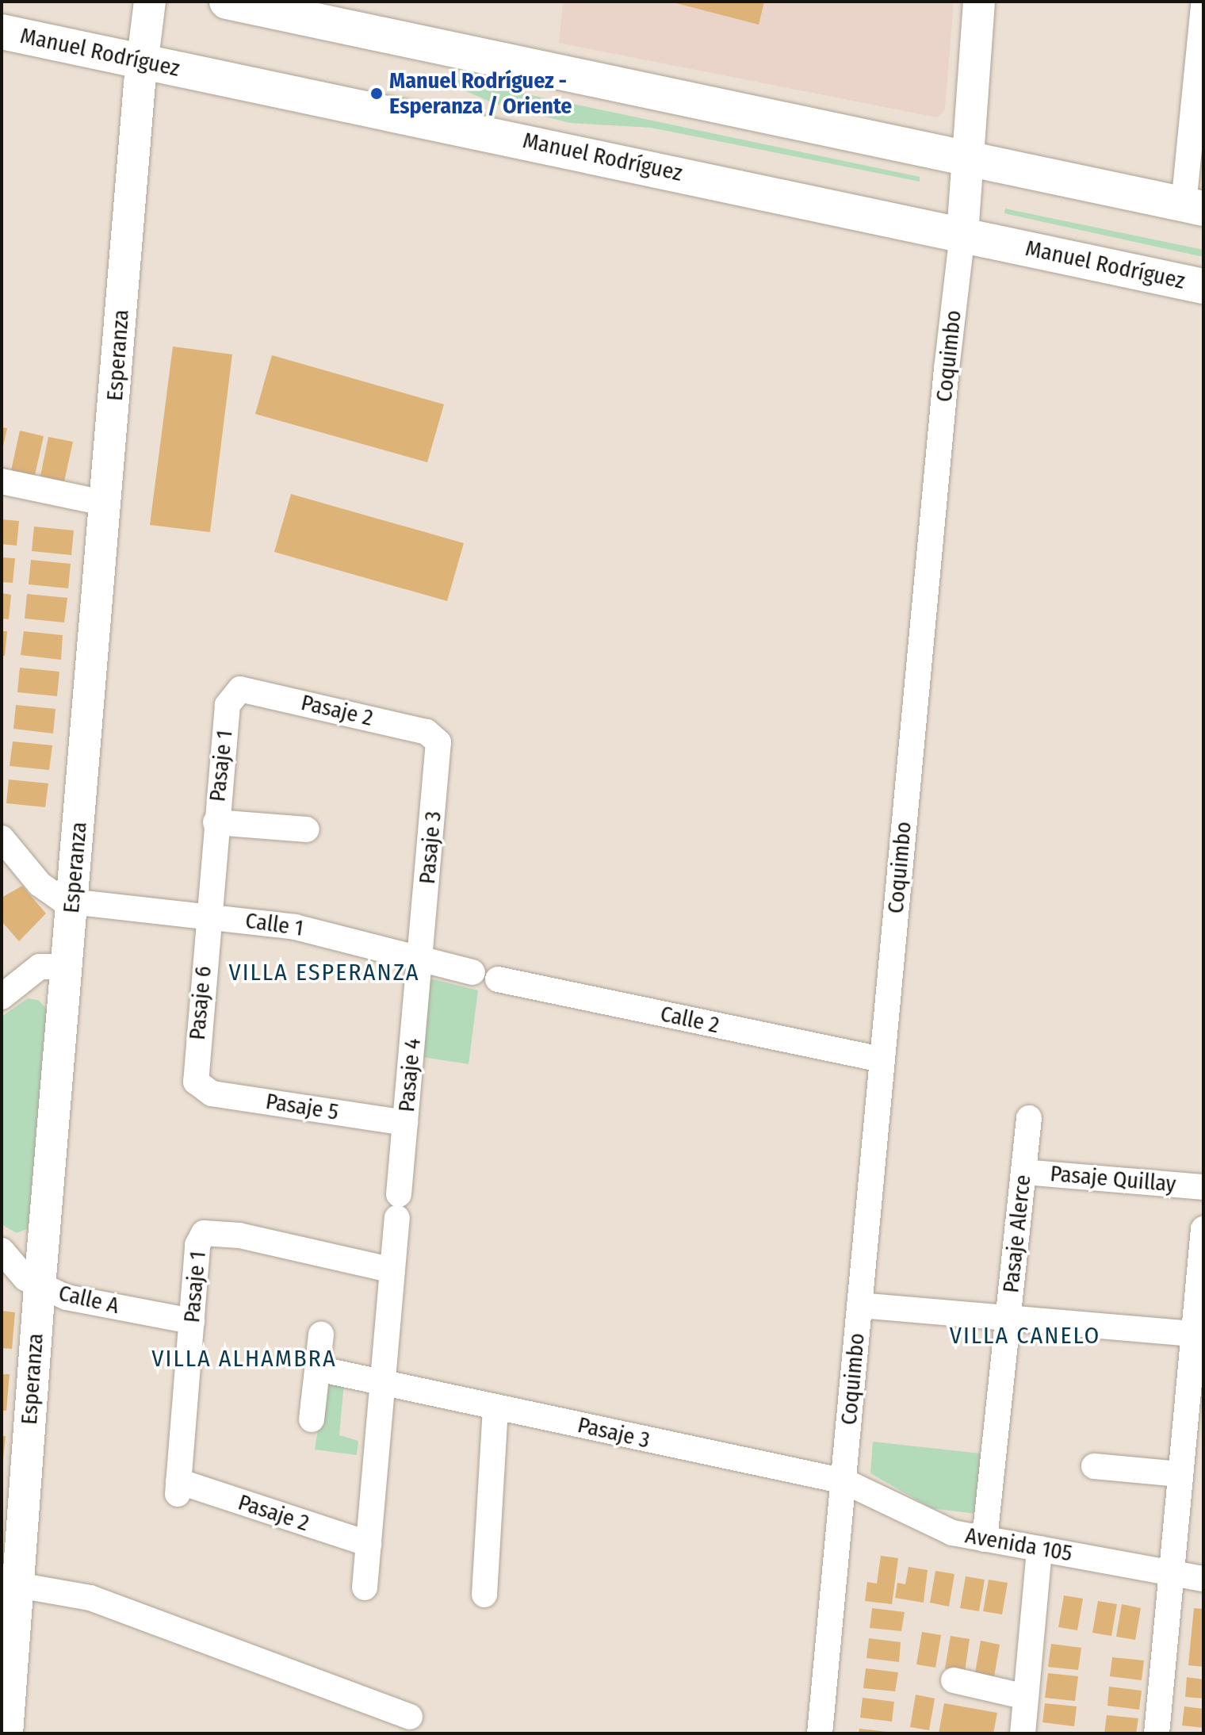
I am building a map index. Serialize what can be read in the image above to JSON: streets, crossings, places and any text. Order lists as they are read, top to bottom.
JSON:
{
  "streets": {
    "main road": ["Manuel Rodríguez"],
    "street": [
      "Esperanza",
      "Coquimbo",
      "Pasaje 2",
      "Pasaje 1",
      "Pasaje 3",
      "Calle 1",
      "Pasaje 6",
      "Calle 2",
      "Pasaje 4",
      "Pasaje 5",
      "Pasaje Quillay",
      "Pasaje Alerce",
      "Calle A",
      "Avenida 105"
    ]
  },
  "crossings": [
    ["Manuel Rodríguez", "Esperanza"],
    ["Manuel Rodríguez", "Coquimbo"],
    ["Esperanza", "Calle 1"],
    ["Esperanza", "Calle A"],
    ["Coquimbo", "Pasaje 3"],
    ["Coquimbo", "Calle 2"],
    ["Coquimbo", "Avenida 105"],
    ["Pasaje 2", "Pasaje 1"],
    ["Pasaje 2", "Pasaje 3"],
    ["Pasaje 1", "Calle 1"],
    ["Pasaje 1", "Pasaje 6"],
    ["Pasaje 1", "Pasaje 4"],
    ["Pasaje 1", "Calle A"],
    ["Pasaje 3", "Calle 1"],
    ["Pasaje 3", "Pasaje 4"],
    ["Pasaje 3", "Avenida 105"],
    ["Calle 1", "Pasaje 6"],
    ["Calle 1", "Pasaje 4"],
    ["Pasaje 6", "Pasaje 5"],
    ["Pasaje 4", "Pasaje 5"],
    ["Pasaje Quillay", "Pasaje Alerce"],
    ["Pasaje Alerce", "Avenida 105"]
  ],
  "districts": ["VILLA ESPERANZA", "VILLA CANELO", "VILLA ALHAMBRA"],
  "places": ["Manuel Rodríguez - Esperanza / Oriente"]
}
